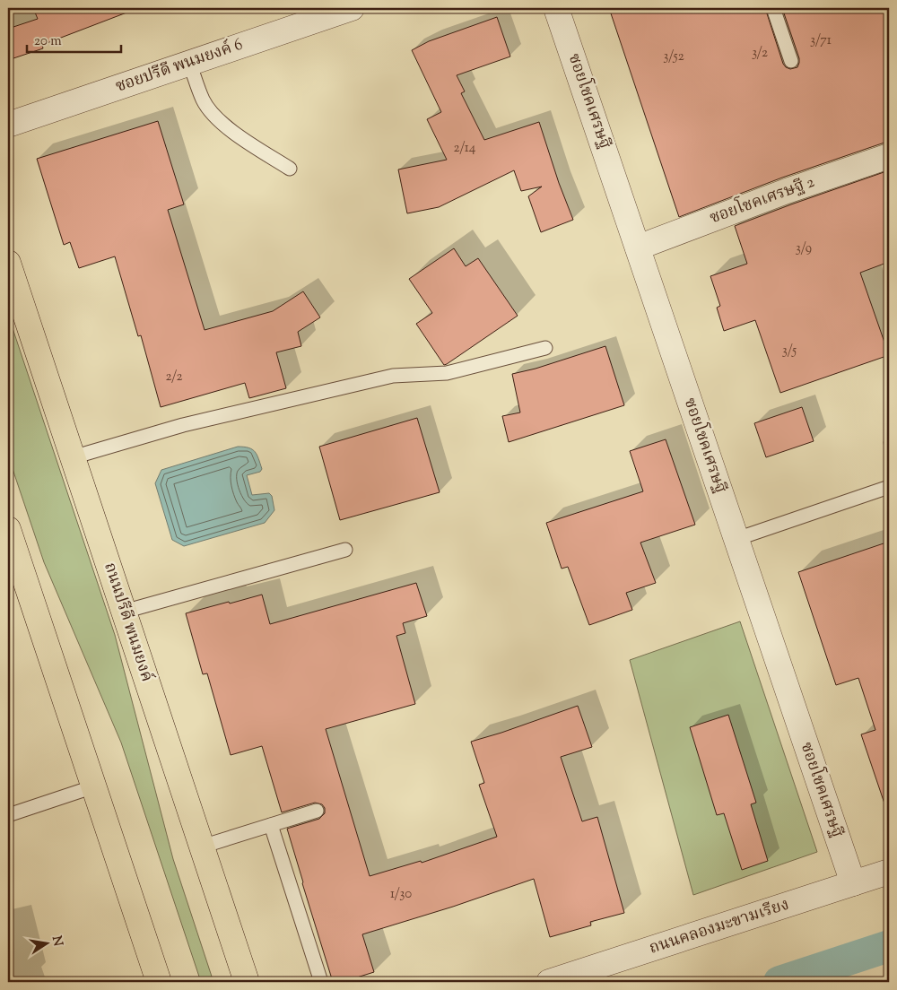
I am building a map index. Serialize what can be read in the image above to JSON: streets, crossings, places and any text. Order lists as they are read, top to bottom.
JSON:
{
  "streets": {
    "main road": ["ถนนปรีดี พนมยงค์"],
    "street": [
      "ซอยปรีดี พนมยงค์ 6",
      "ซอยโชคเศรษฐี",
      "ซอยโชคเศรษฐี 2",
      "ถนนคลองมะขามเรียง"
    ]
  },
  "crossings": [
    ["ซอยโชคเศรษฐี", "ซอยโชคเศรษฐี 2"],
    ["ซอยโชคเศรษฐี", "ถนนคลองมะขามเรียง"]
  ],
  "house_numbers": [
    "3/71",
    "3/2",
    "3/52",
    "2/14",
    "3/9",
    "3/5",
    "2/2",
    "1/30"
  ],
  "scale_bar": "20 m",
  "north": "right"
}
